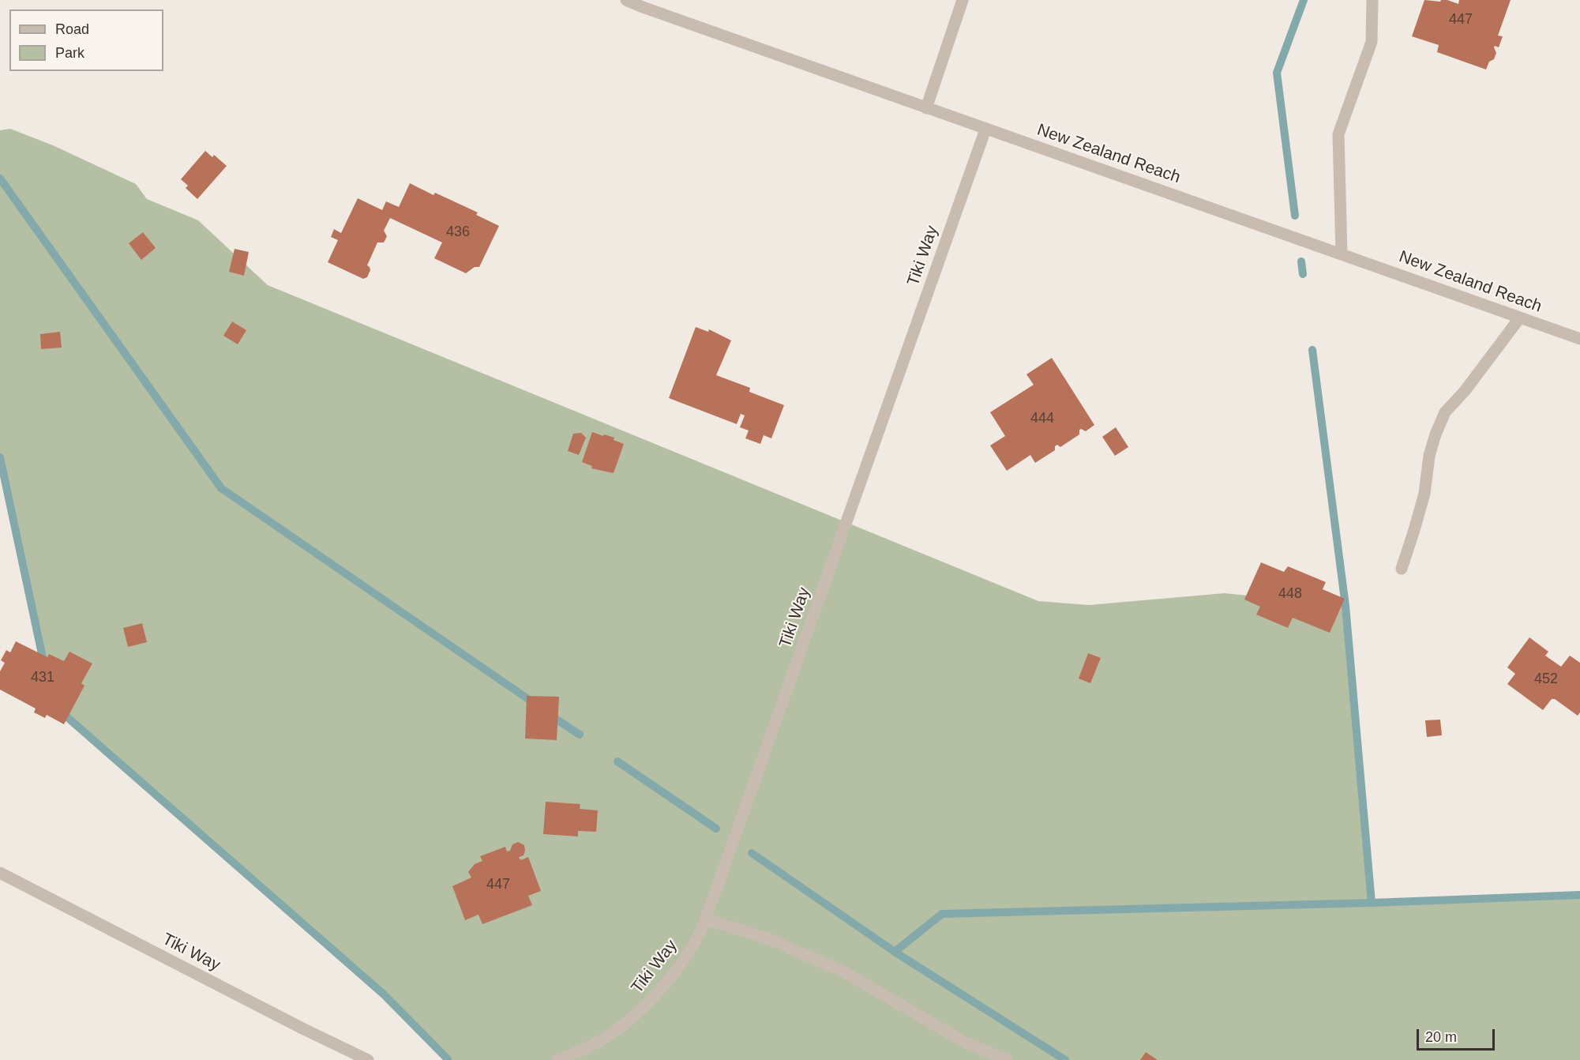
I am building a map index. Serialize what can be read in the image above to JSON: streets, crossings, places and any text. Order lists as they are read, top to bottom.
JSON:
{
  "streets": {
    "street": ["New Zealand Reach", "Tiki Way"]
  },
  "crossings": [
    ["New Zealand Reach", "Tiki Way"]
  ],
  "house_numbers": [
    "447",
    "436",
    "444",
    "448",
    "431",
    "452",
    "447"
  ],
  "legend": ["Road", "Park"],
  "scale_bar": "20 m"
}
